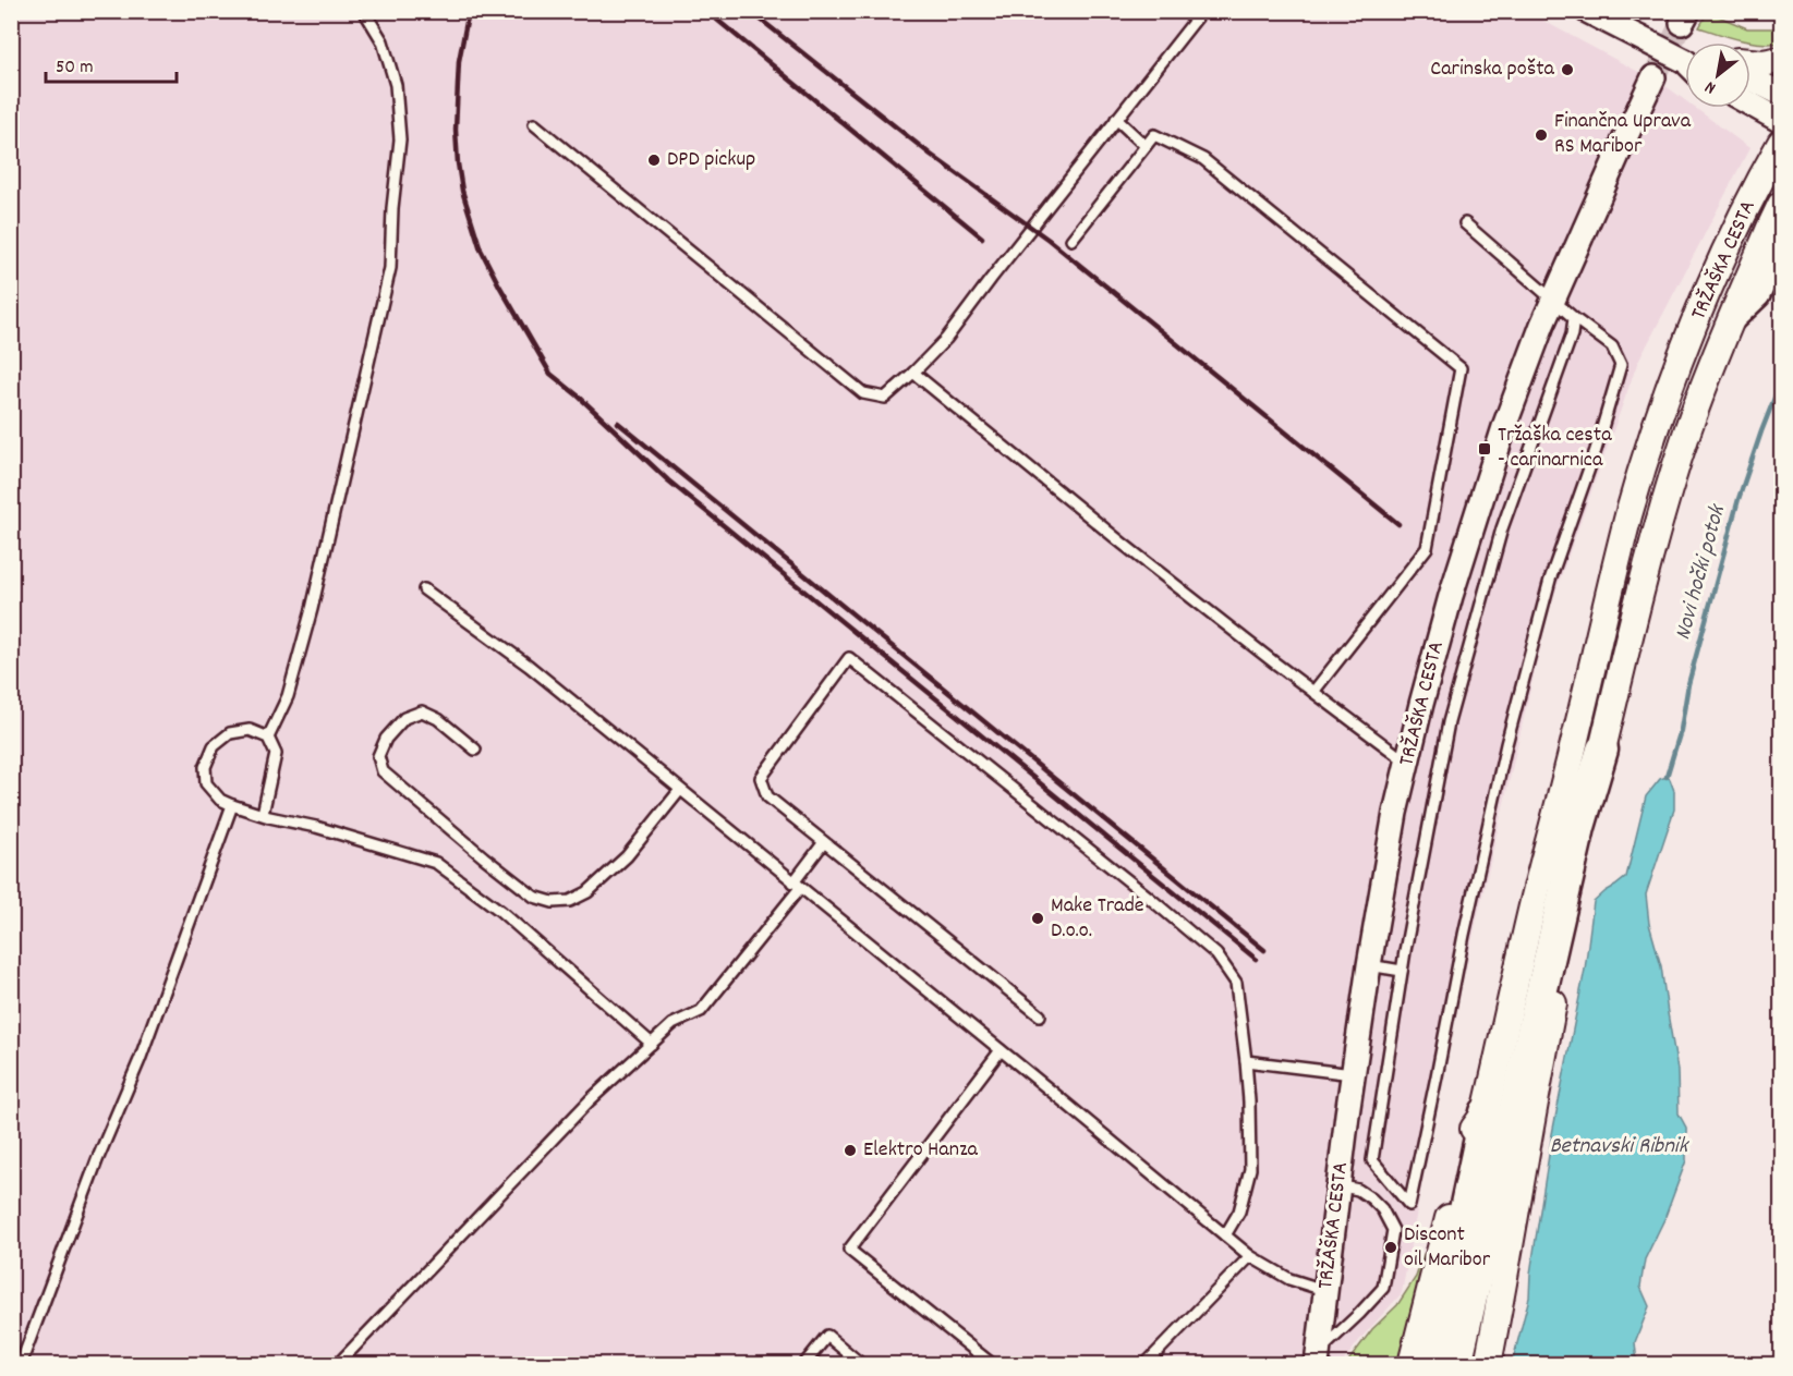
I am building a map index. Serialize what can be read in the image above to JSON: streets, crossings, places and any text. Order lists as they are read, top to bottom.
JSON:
{
  "streets": {
    "main road": ["TRŽAŠKA CESTA"]
  },
  "water": ["Novi hočki potok", "Betnavski Ribnik"],
  "places": {
    "other": [
      "Carinska pošta",
      "Finančna Uprava RS Maribor",
      "DPD pickup",
      "Make Trade D.o.o.",
      "Elektro Hanza",
      "Discont oil Maribor"
    ],
    "transit": ["Tržaška cesta - carinarnica"]
  },
  "scale_bar": "50 m",
  "north": "bottom left"
}
